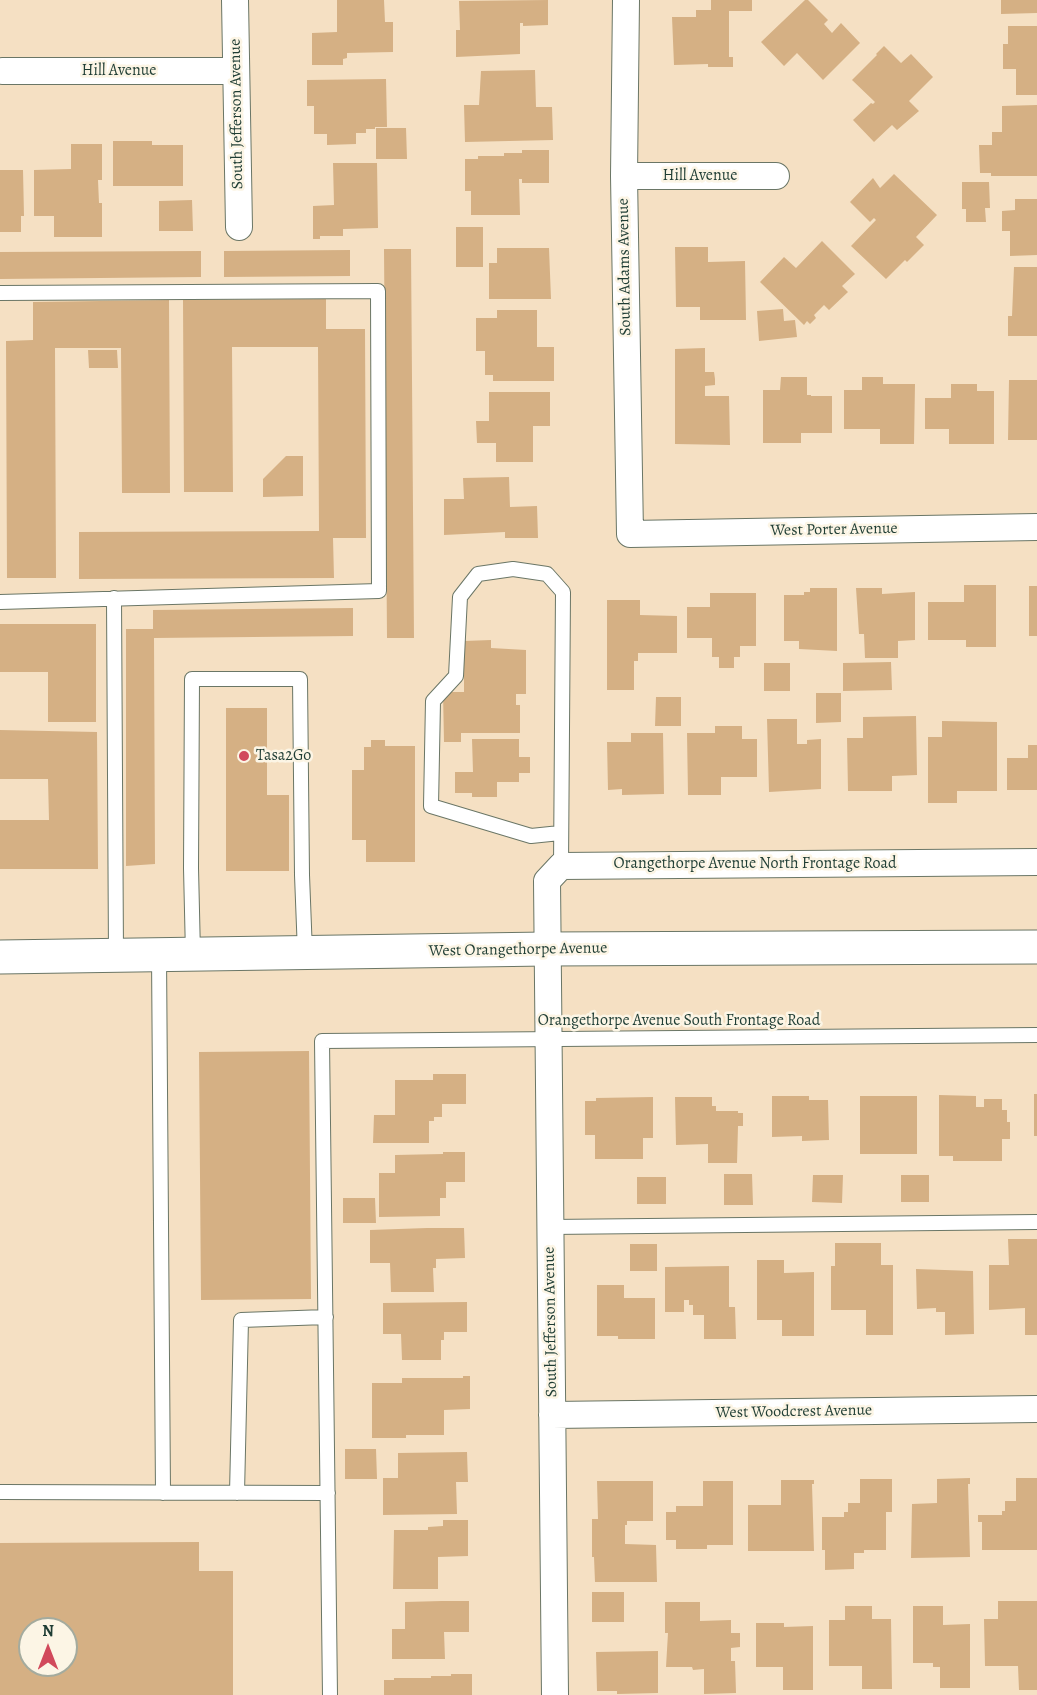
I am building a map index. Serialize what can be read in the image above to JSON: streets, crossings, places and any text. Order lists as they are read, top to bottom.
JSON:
{
  "streets": {
    "main road": ["West Orangethorpe Avenue"],
    "street": [
      "Hill Avenue",
      "South Jefferson Avenue",
      "South Adams Avenue",
      "West Porter Avenue",
      "Orangethorpe Avenue North Frontage Road",
      "West Woodcrest Avenue"
    ],
    "lane": ["Orangethorpe Avenue South Frontage Road"]
  },
  "crossings": [
    ["Hill Avenue", "South Jefferson Avenue"],
    ["Hill Avenue", "South Adams Avenue"],
    ["South Jefferson Avenue", "West Orangethorpe Avenue"],
    ["South Jefferson Avenue", "Orangethorpe Avenue South Frontage Road"],
    ["South Jefferson Avenue", "West Woodcrest Avenue"],
    ["South Adams Avenue", "West Porter Avenue"]
  ],
  "places": ["Tasa2Go"],
  "north": "top"
}
